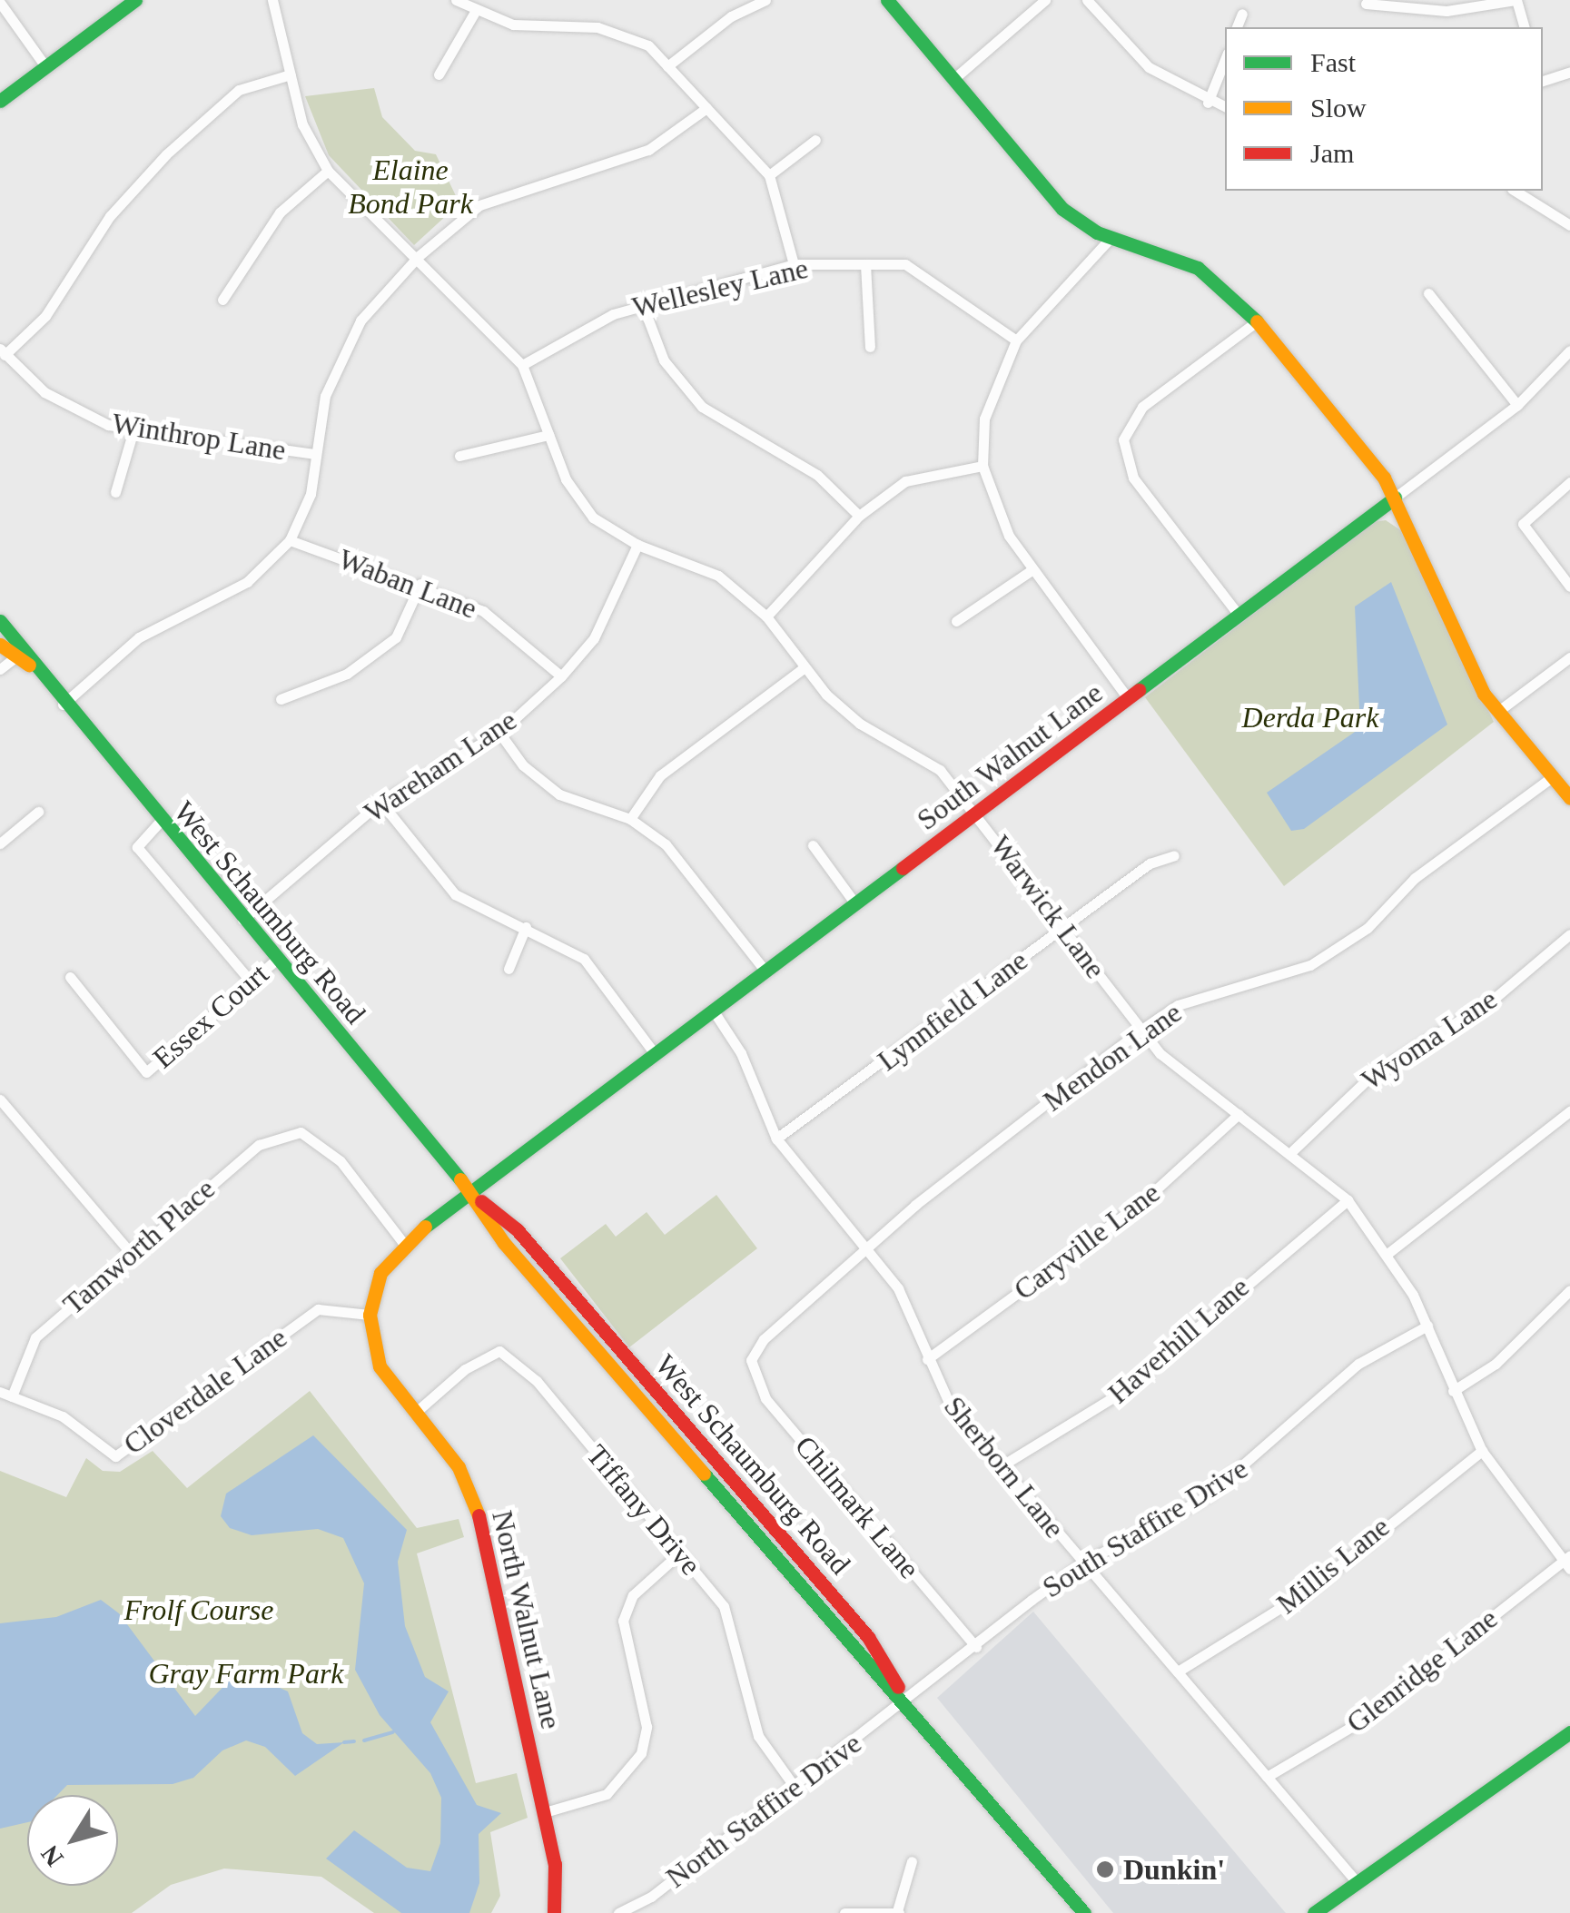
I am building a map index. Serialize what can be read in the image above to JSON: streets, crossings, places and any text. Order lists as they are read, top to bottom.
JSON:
{
  "streets": {
    "street": [
      "Wellesley Lane",
      "Winthrop Lane",
      "Waban Lane",
      "South Walnut Lane",
      "Wareham Lane",
      "Warwick Lane",
      "West Schaumburg Road",
      "Lynnfield Lane",
      "Essex Court",
      "Wyoma Lane",
      "Mendon Lane",
      "Caryville Lane",
      "Tamworth Place",
      "Haverhill Lane",
      "Cloverdale Lane",
      "Sherborn Lane",
      "Chilmark Lane",
      "Tiffany Drive",
      "South Staffire Drive",
      "Millis Lane",
      "North Walnut Lane",
      "Glenridge Lane",
      "North Staffire Drive"
    ]
  },
  "crossings": [
    ["Wellesley Lane", "Warwick Lane"],
    ["Waban Lane", "Wareham Lane"],
    ["South Walnut Lane", "Warwick Lane"],
    ["South Walnut Lane", "West Schaumburg Road"],
    ["South Walnut Lane", "Sherborn Lane"],
    ["South Walnut Lane", "North Walnut Lane"],
    ["Wareham Lane", "Warwick Lane"],
    ["Wareham Lane", "West Schaumburg Road"],
    ["Warwick Lane", "Lynnfield Lane"],
    ["Warwick Lane", "Wyoma Lane"],
    ["Warwick Lane", "Mendon Lane"],
    ["Warwick Lane", "Caryville Lane"],
    ["Warwick Lane", "Haverhill Lane"],
    ["Warwick Lane", "South Staffire Drive"],
    ["Warwick Lane", "Millis Lane"],
    ["Warwick Lane", "Glenridge Lane"],
    ["West Schaumburg Road", "Essex Court"],
    ["West Schaumburg Road", "South Staffire Drive"],
    ["West Schaumburg Road", "North Walnut Lane"],
    ["West Schaumburg Road", "North Staffire Drive"],
    ["Lynnfield Lane", "Sherborn Lane"],
    ["Mendon Lane", "Sherborn Lane"],
    ["Mendon Lane", "Chilmark Lane"],
    ["Caryville Lane", "Sherborn Lane"],
    ["Tamworth Place", "Cloverdale Lane"],
    ["Tamworth Place", "North Walnut Lane"],
    ["Haverhill Lane", "Sherborn Lane"],
    ["Cloverdale Lane", "North Walnut Lane"],
    ["Sherborn Lane", "South Staffire Drive"],
    ["Sherborn Lane", "Millis Lane"],
    ["Sherborn Lane", "Glenridge Lane"],
    ["Chilmark Lane", "South Staffire Drive"],
    ["Tiffany Drive", "North Walnut Lane"],
    ["Tiffany Drive", "North Staffire Drive"],
    ["South Staffire Drive", "North Staffire Drive"]
  ],
  "parks": [
    "Elaine Bond Park",
    "Derda Park",
    "Frolf Course",
    "Gray Farm Park"
  ],
  "places": ["Dunkin'"],
  "legend": ["Fast", "Slow", "Jam"],
  "north": "bottom left"
}
